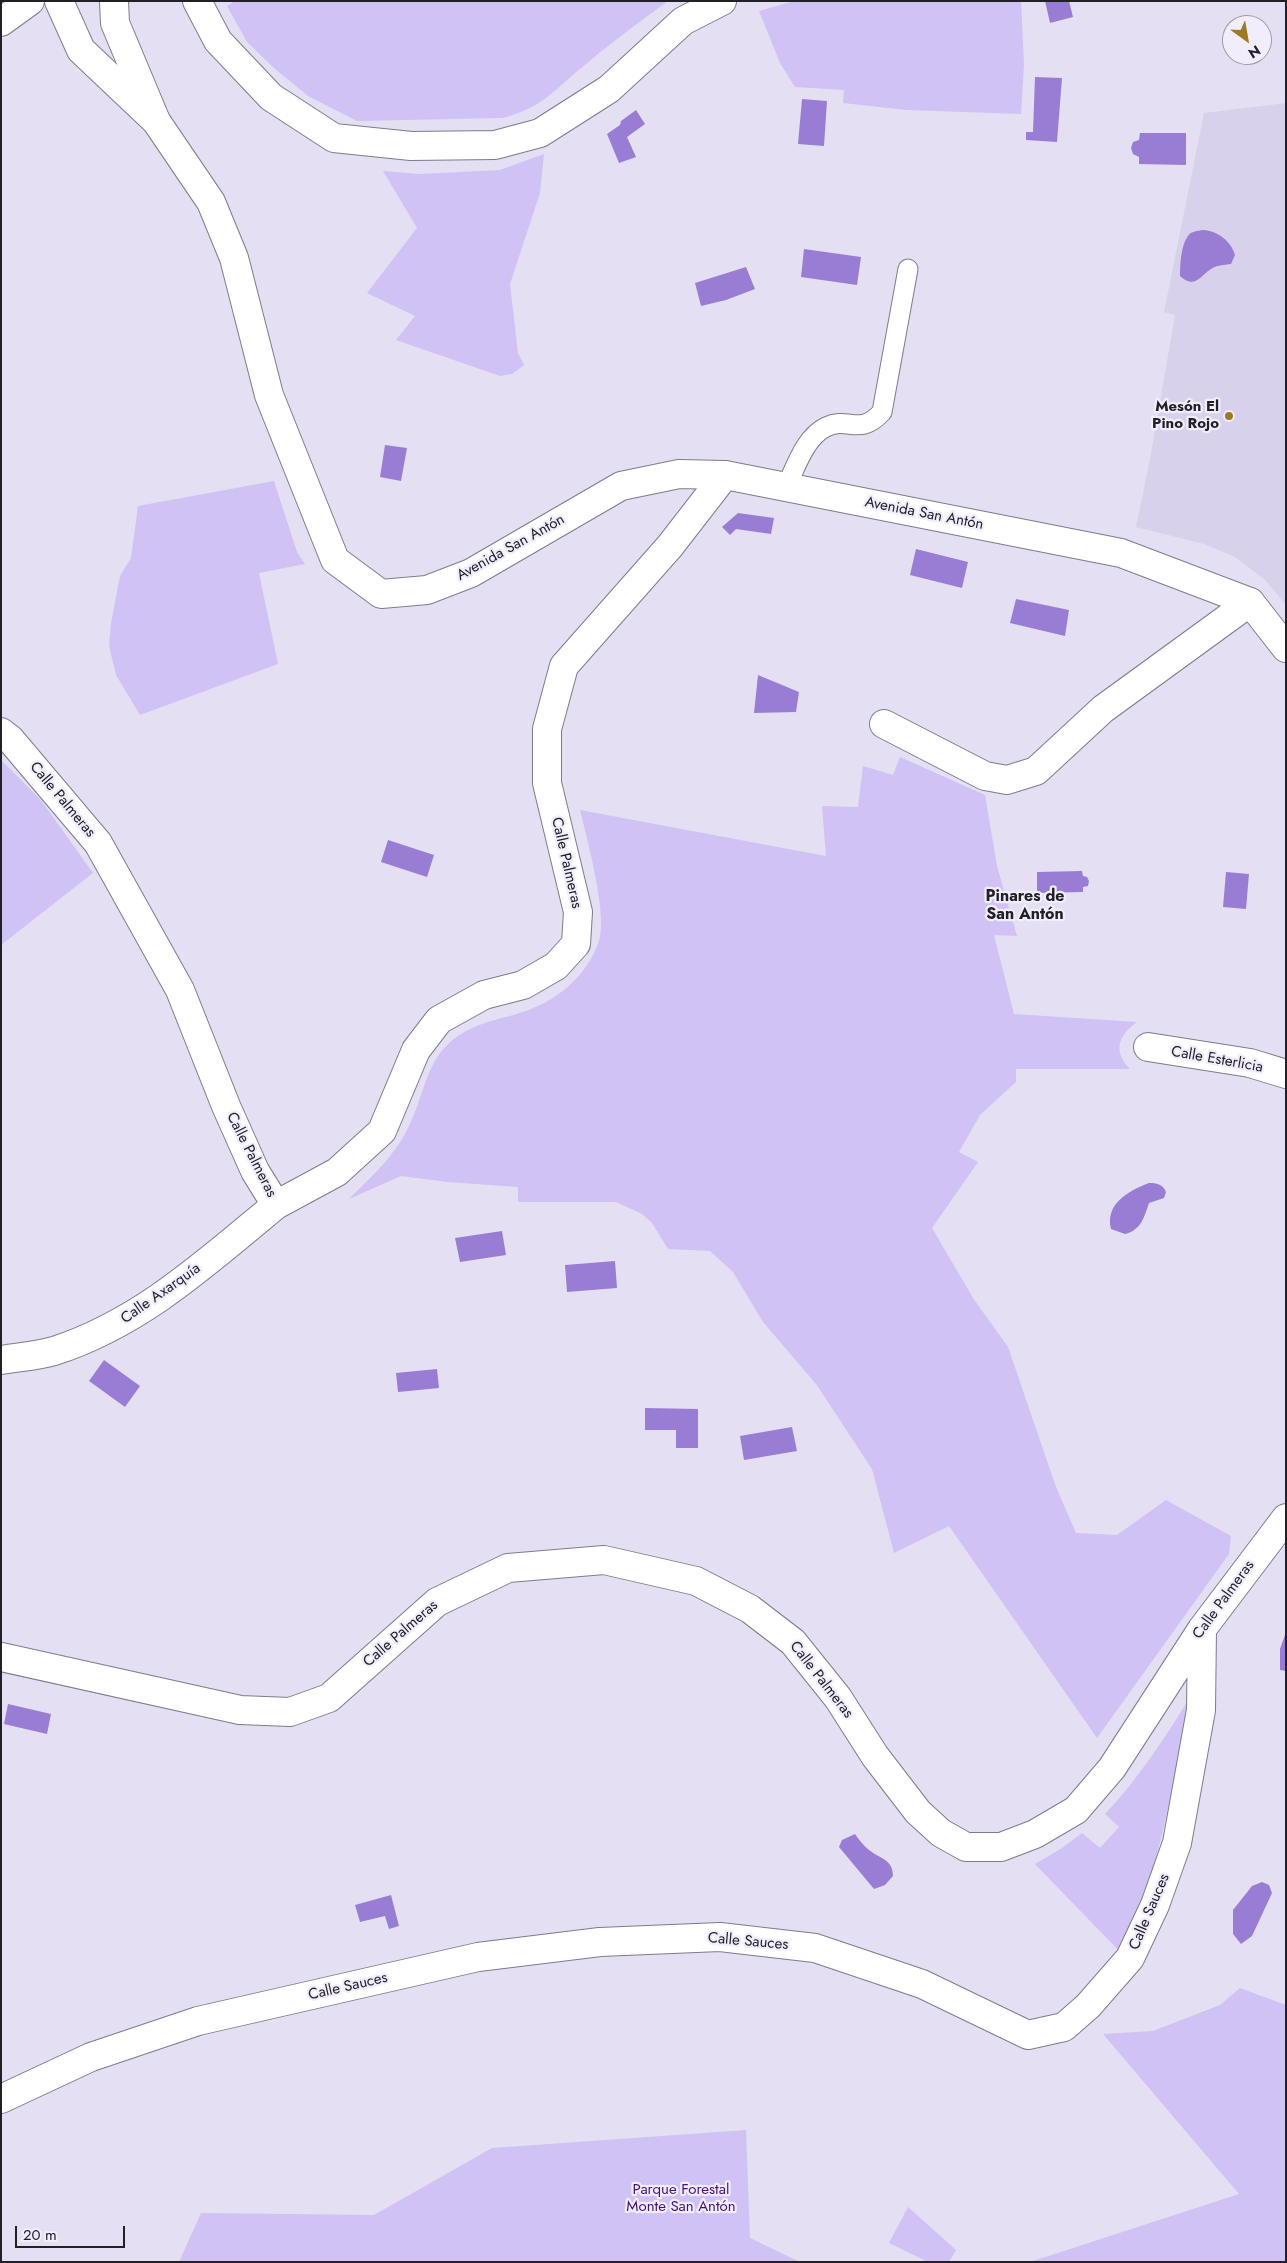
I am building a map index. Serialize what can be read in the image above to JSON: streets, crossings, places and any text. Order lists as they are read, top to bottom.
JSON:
{
  "streets": {
    "street": [
      "Avenida San Antón",
      "Calle Palmeras",
      "Calle Esterlicia",
      "Calle Axarquía",
      "Calle Sauces"
    ]
  },
  "crossings": [
    ["Avenida San Antón", "Calle Palmeras"],
    ["Calle Palmeras", "Calle Axarquía"],
    ["Calle Palmeras", "Calle Sauces"]
  ],
  "districts": ["Pinares de San Antón"],
  "parks": ["Parque Forestal Monte San Antón"],
  "places": ["Mesón El Pino Rojo"],
  "scale_bar": "20 m",
  "north": "bottom right"
}
